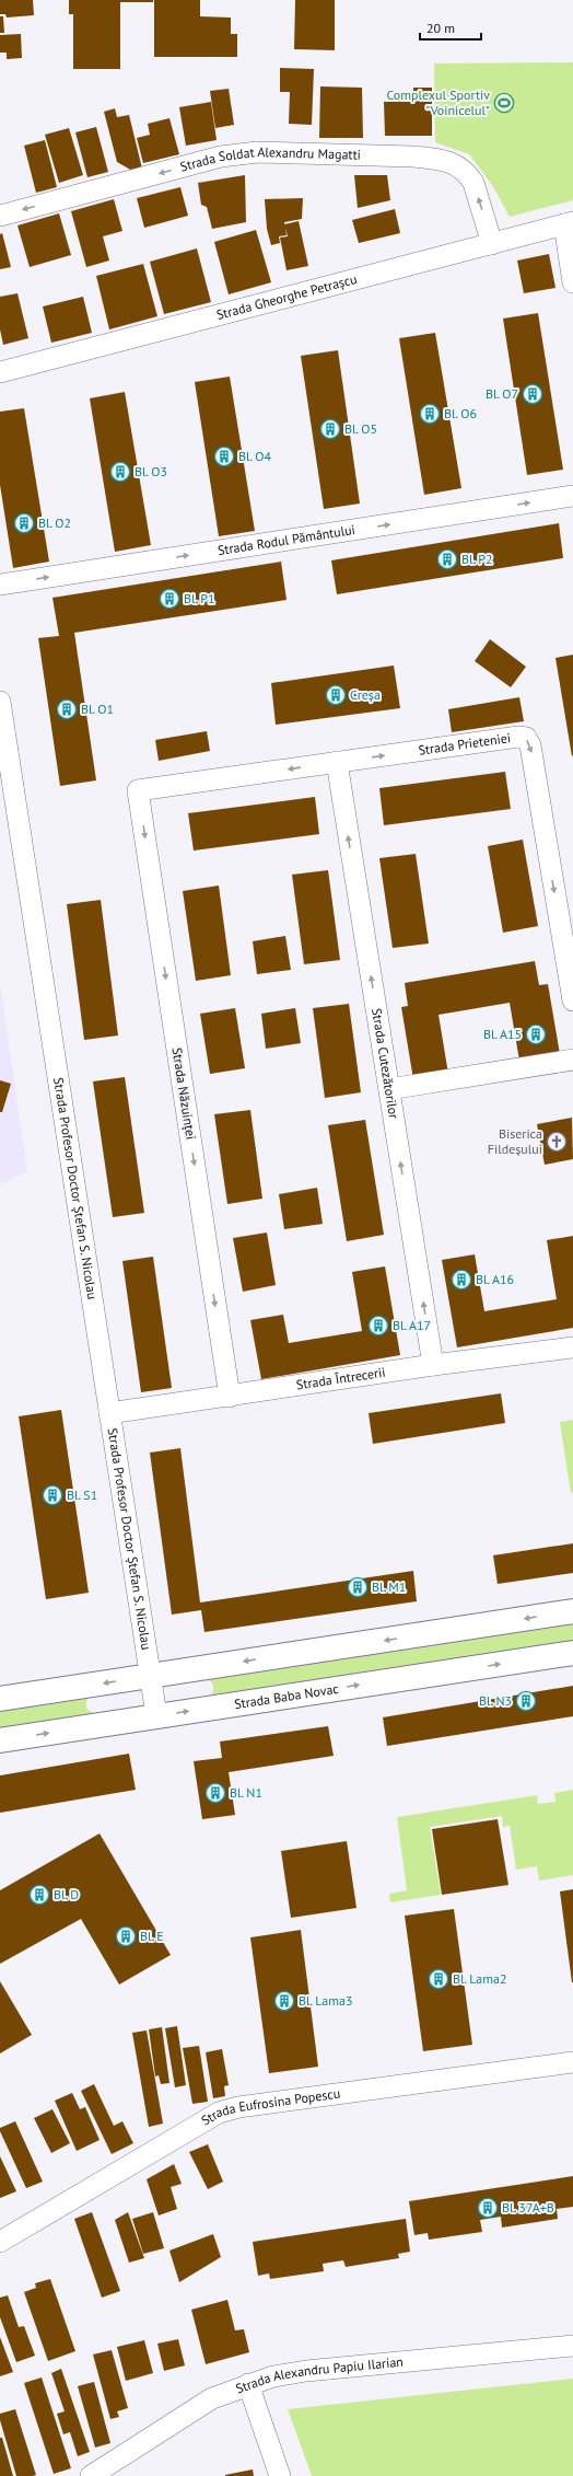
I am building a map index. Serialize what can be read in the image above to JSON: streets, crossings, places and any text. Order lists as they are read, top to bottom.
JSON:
{
  "streets": {
    "main road": ["Strada Baba Novac"],
    "street": [
      "Strada Soldat Alexandru Magatti",
      "Strada Gheorghe Petrașcu",
      "Strada Rodul Pământului",
      "Strada Prieteniei",
      "Strada Cutezătorilor",
      "Strada Năzuinței",
      "Strada Profesor Doctor Ștefan S. Nicolau",
      "Strada Întrecerii",
      "Strada Eufrosina Popescu",
      "Strada Alexandru Papiu Ilarian"
    ]
  },
  "crossings": [
    ["Strada Soldat Alexandru Magatti", "Strada Gheorghe Petrașcu"],
    ["Strada Prieteniei", "Strada Cutezătorilor"],
    ["Strada Prieteniei", "Strada Năzuinței"],
    ["Strada Cutezătorilor", "Strada Întrecerii"],
    ["Strada Năzuinței", "Strada Întrecerii"],
    ["Strada Profesor Doctor Ștefan S. Nicolau", "Strada Întrecerii"],
    ["Strada Profesor Doctor Ștefan S. Nicolau", "Strada Baba Novac"]
  ],
  "one_way": [
    "Strada Soldat Alexandru Magatti",
    "Strada Rodul Pământului",
    "Strada Cutezătorilor",
    "Strada Năzuinței"
  ],
  "places": {
    "sports": ["Complexul Sportiv \"Voinicelul\""],
    "building": [
      "Bl. O7",
      "Bl. O6",
      "Bl. O5",
      "Bl. O4",
      "Bl. O3",
      "Bl. O2",
      "Bl. P2",
      "Bl. P1",
      "Creșa",
      "Bl. O1",
      "Bl. A15",
      "Bl. A16",
      "Bl. A17",
      "Bl. S1",
      "Bl. M1",
      "Bl. N3",
      "Bl. N1",
      "Bl. D",
      "Bl. E",
      "Bl. Lama2",
      "Bl. Lama3",
      "Bl. 37A+B"
    ],
    "church": ["Biserica Fildeșului"]
  },
  "scale_bar": "20 m"
}
